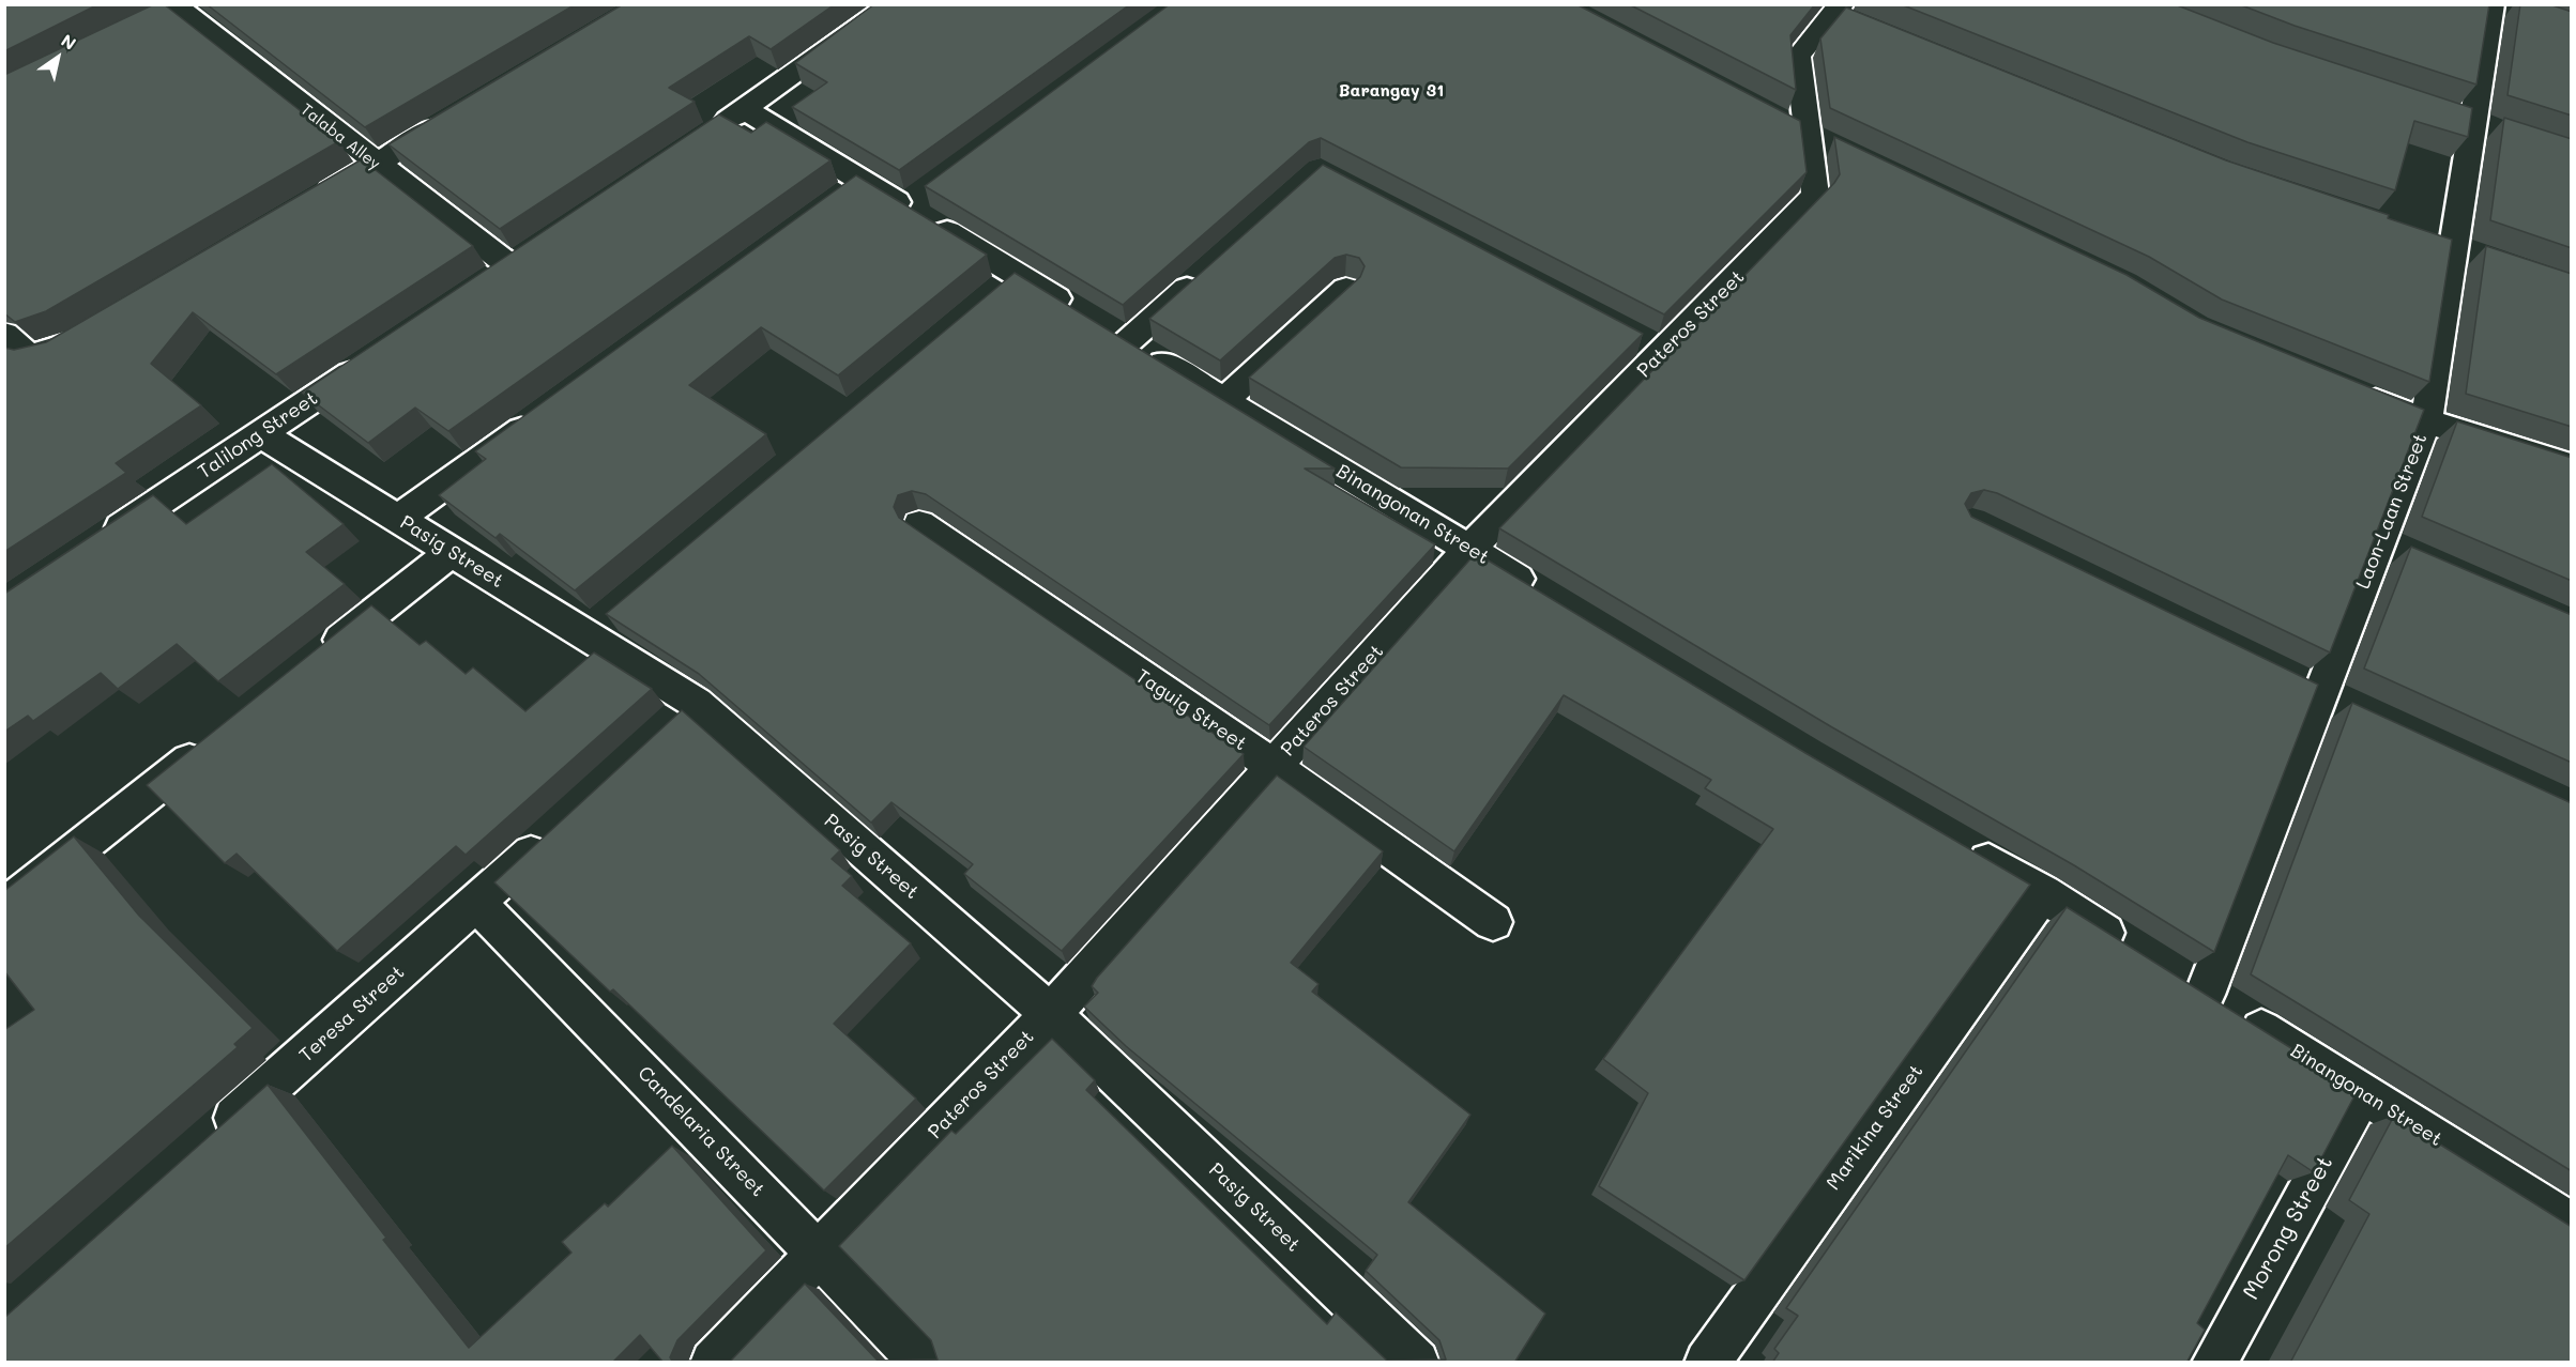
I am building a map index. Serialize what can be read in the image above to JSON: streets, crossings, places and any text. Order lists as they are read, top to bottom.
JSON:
{
  "streets": {
    "street": [
      "Talaba Alley",
      "Pateros Street",
      "Talilong Street",
      "Laon-Laan Street",
      "Binangonan Street",
      "Pasig Street",
      "Taguig Street",
      "Teresa Street",
      "Marikina Street",
      "Candelaria Street",
      "Morong Street"
    ]
  },
  "crossings": [
    ["Pateros Street", "Binangonan Street"],
    ["Pateros Street", "Pasig Street"],
    ["Pateros Street", "Taguig Street"],
    ["Pateros Street", "Candelaria Street"],
    ["Talilong Street", "Pasig Street"],
    ["Laon-Laan Street", "Binangonan Street"],
    ["Binangonan Street", "Marikina Street"],
    ["Binangonan Street", "Morong Street"],
    ["Teresa Street", "Candelaria Street"]
  ],
  "districts": ["Barangay 31"],
  "north": "top right"
}
